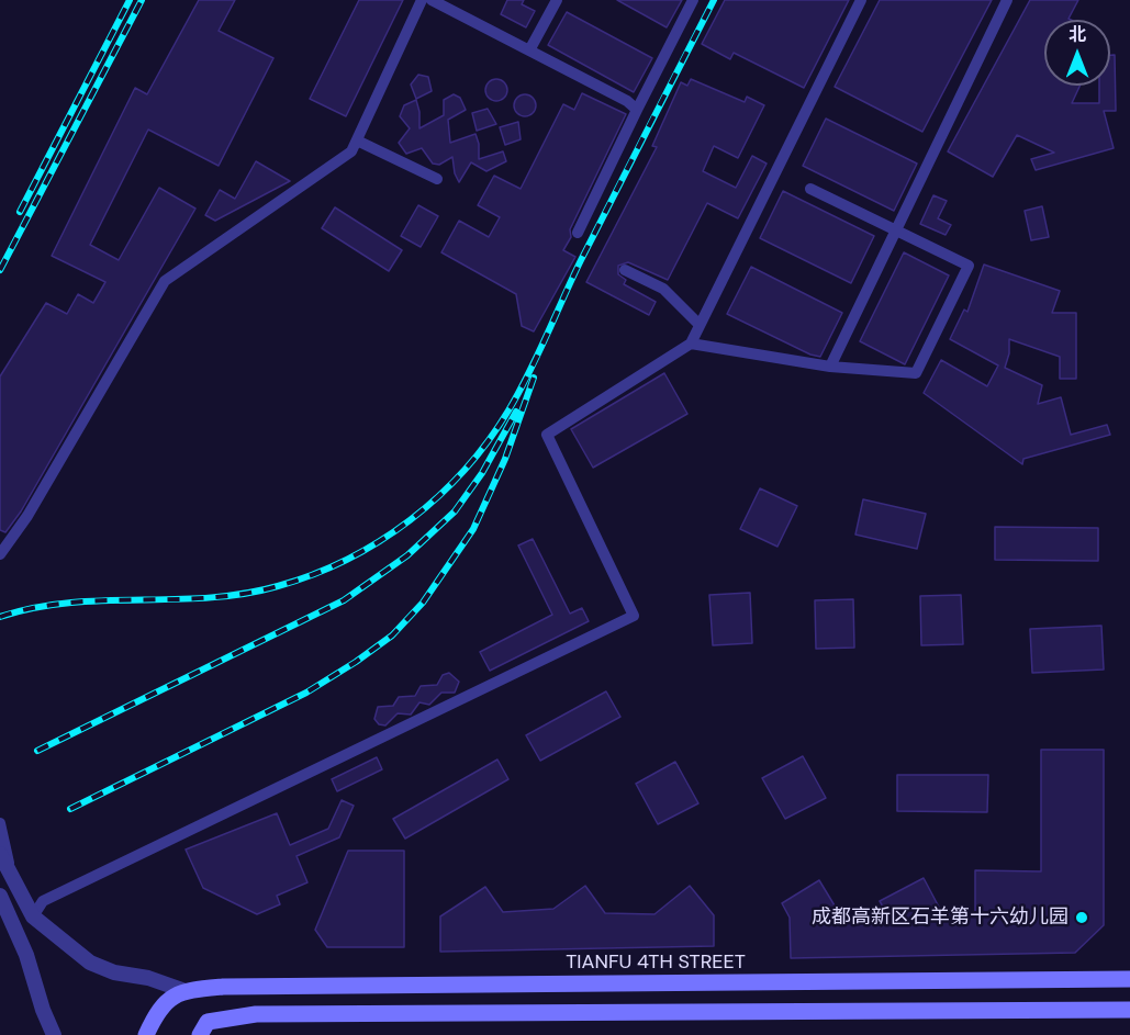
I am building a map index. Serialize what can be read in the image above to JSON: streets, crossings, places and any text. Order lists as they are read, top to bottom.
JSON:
{
  "streets": {
    "main road": ["TIANFU 4TH STREET"]
  },
  "places": ["成都高新区石羊第十六幼儿园"],
  "north": "top"
}
